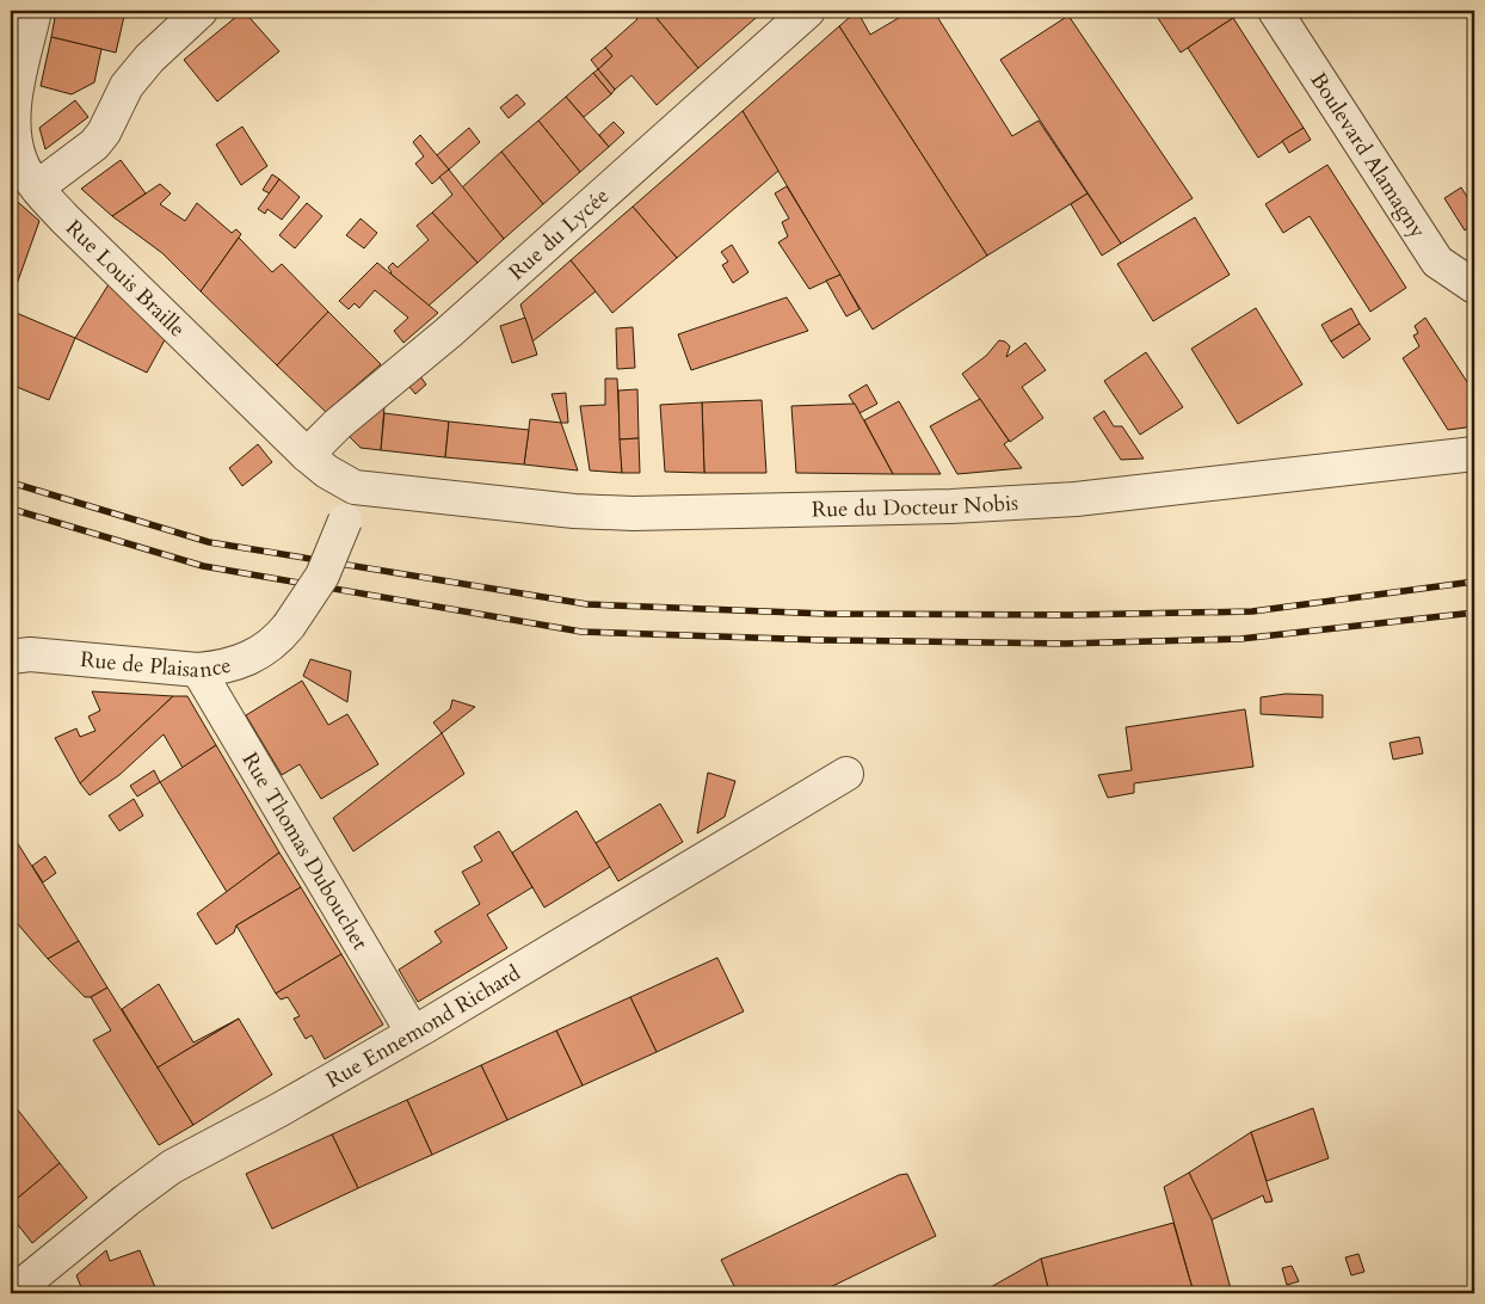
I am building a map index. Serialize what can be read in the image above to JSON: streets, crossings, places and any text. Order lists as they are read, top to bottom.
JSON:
{
  "streets": {
    "street": [
      "Boulevard Alamagny",
      "Rue du Lycée",
      "Rue Louis Braille",
      "Rue du Docteur Nobis",
      "Rue de Plaisance",
      "Rue Thomas Dubouchet",
      "Rue Ennemond Richard"
    ]
  },
  "crossings": [
    ["Rue du Lycée", "Rue Louis Braille"],
    ["Rue Louis Braille", "Rue du Docteur Nobis"],
    ["Rue Louis Braille", "Rue de Plaisance"],
    ["Rue du Docteur Nobis", "Rue de Plaisance"],
    ["Rue de Plaisance", "Rue Thomas Dubouchet"],
    ["Rue Thomas Dubouchet", "Rue Ennemond Richard"]
  ]
}
